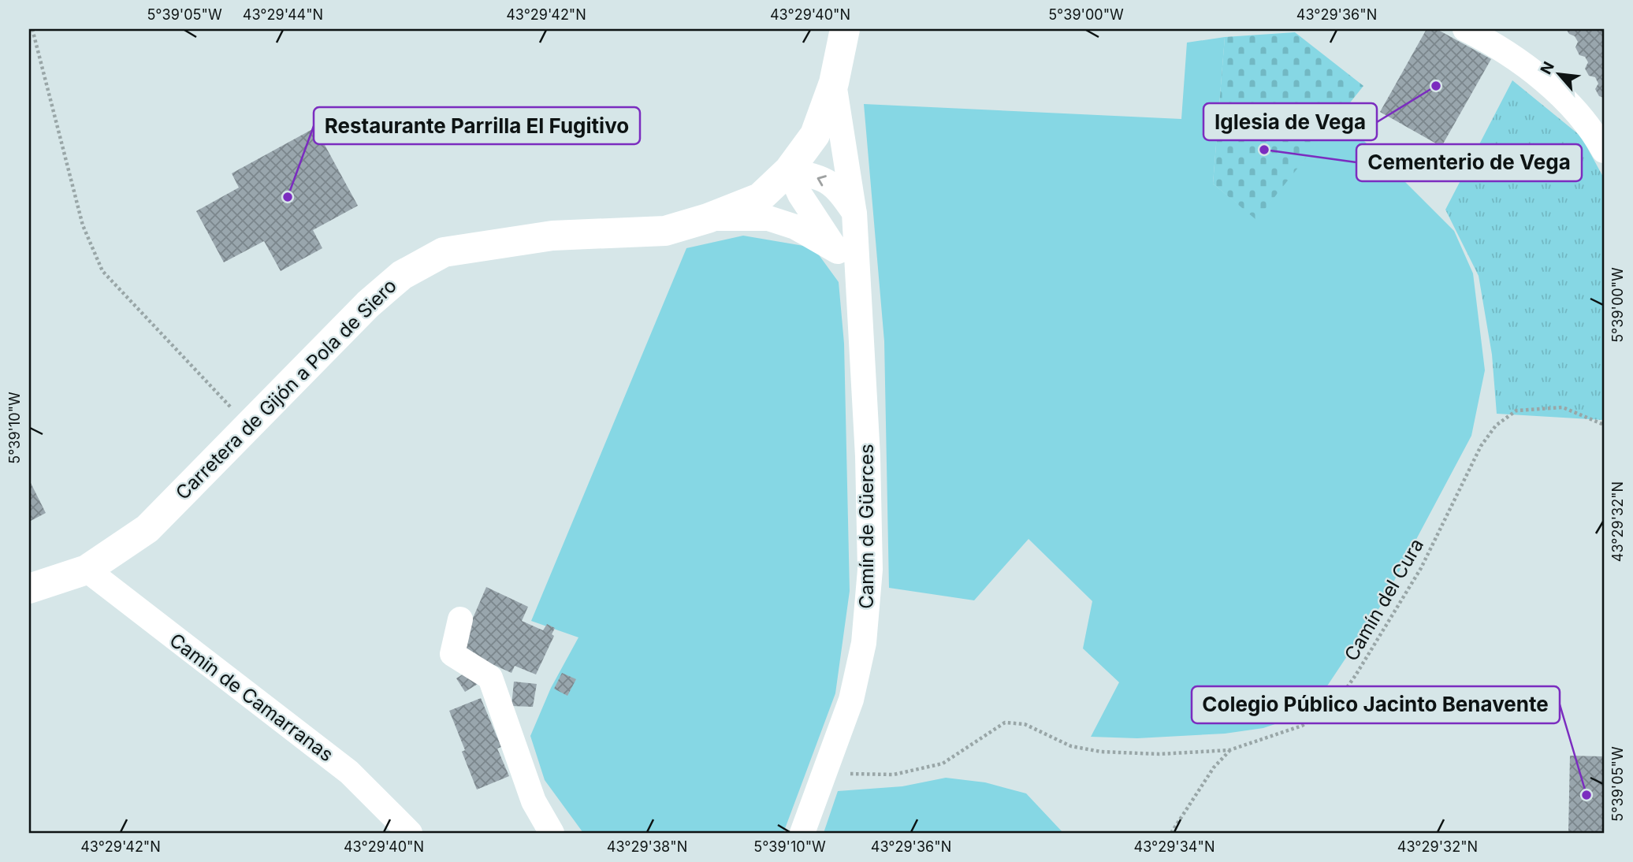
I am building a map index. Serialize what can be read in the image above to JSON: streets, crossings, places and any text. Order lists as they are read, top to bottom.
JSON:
{
  "streets": {
    "street": ["Carretera de Gijón a Pola de Siero", "Camín de Güerces", "Camin de Camarranas"],
    "path": ["Camín del Cura"]
  },
  "crossings": [
    ["Carretera de Gijón a Pola de Siero", "Camín de Güerces"],
    ["Carretera de Gijón a Pola de Siero", "Camin de Camarranas"],
    ["Camín de Güerces", "Camín del Cura"]
  ],
  "places": [
    "Iglesia de Vega",
    "Cementerio de Vega",
    "Restaurante Parrilla El Fugitivo",
    "Colegio Público Jacinto Benavente"
  ],
  "north": "top left",
  "coordinates": [
    "5°39'05\"W",
    "43°29'44\"N",
    "43°29'42\"N",
    "43°29'40\"N",
    "5°39'00\"W",
    "43°29'36\"N",
    "5°39'10\"W",
    "43°29'32\"N",
    "43°29'38\"N",
    "43°29'34\"N"
  ]
}
